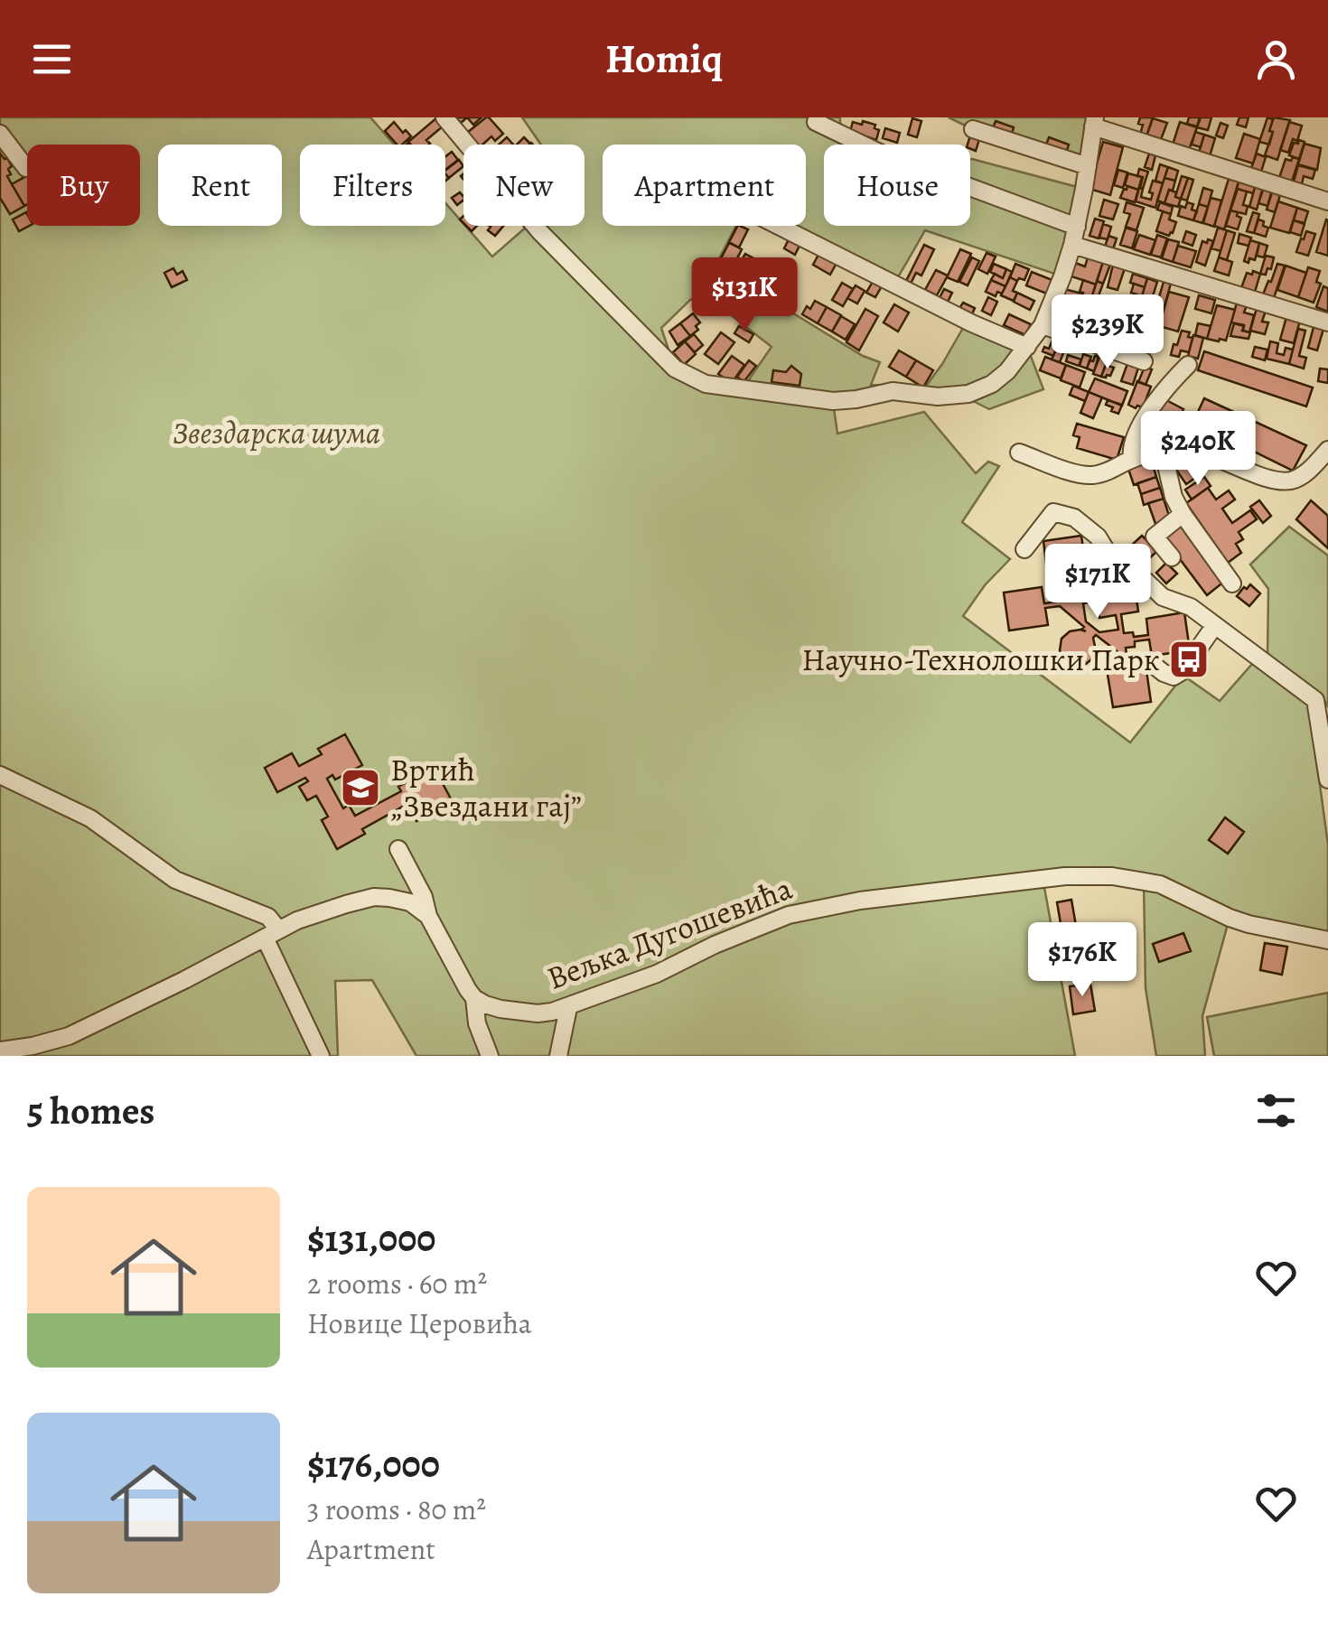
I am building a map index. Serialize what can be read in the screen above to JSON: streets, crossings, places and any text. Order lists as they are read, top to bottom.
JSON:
{
  "streets": {
    "street": ["Вељка Дугошевића"]
  },
  "parks": ["Звездарска шума"],
  "places": {
    "bus stop": ["Научно-Технолошки Парк"],
    "school or university": ["Вртић „Звездани гај”"]
  },
  "page": {
    "header": "Homiq",
    "chip": [
      "Buy",
      "Rent",
      "Filters",
      "New",
      "Apartment",
      "House"
    ],
    "price": [
      "$131K",
      "$239K",
      "$240K",
      "$171K",
      "$176K"
    ],
    "heading": "5 homes",
    "list": [
      {
        "name": "$131,000",
        "note": "2 rooms · 60 m² · Новице Церовића"
      },
      {
        "name": "$176,000",
        "note": "3 rooms · 80 m² · Apartment"
      }
    ]
  }
}
